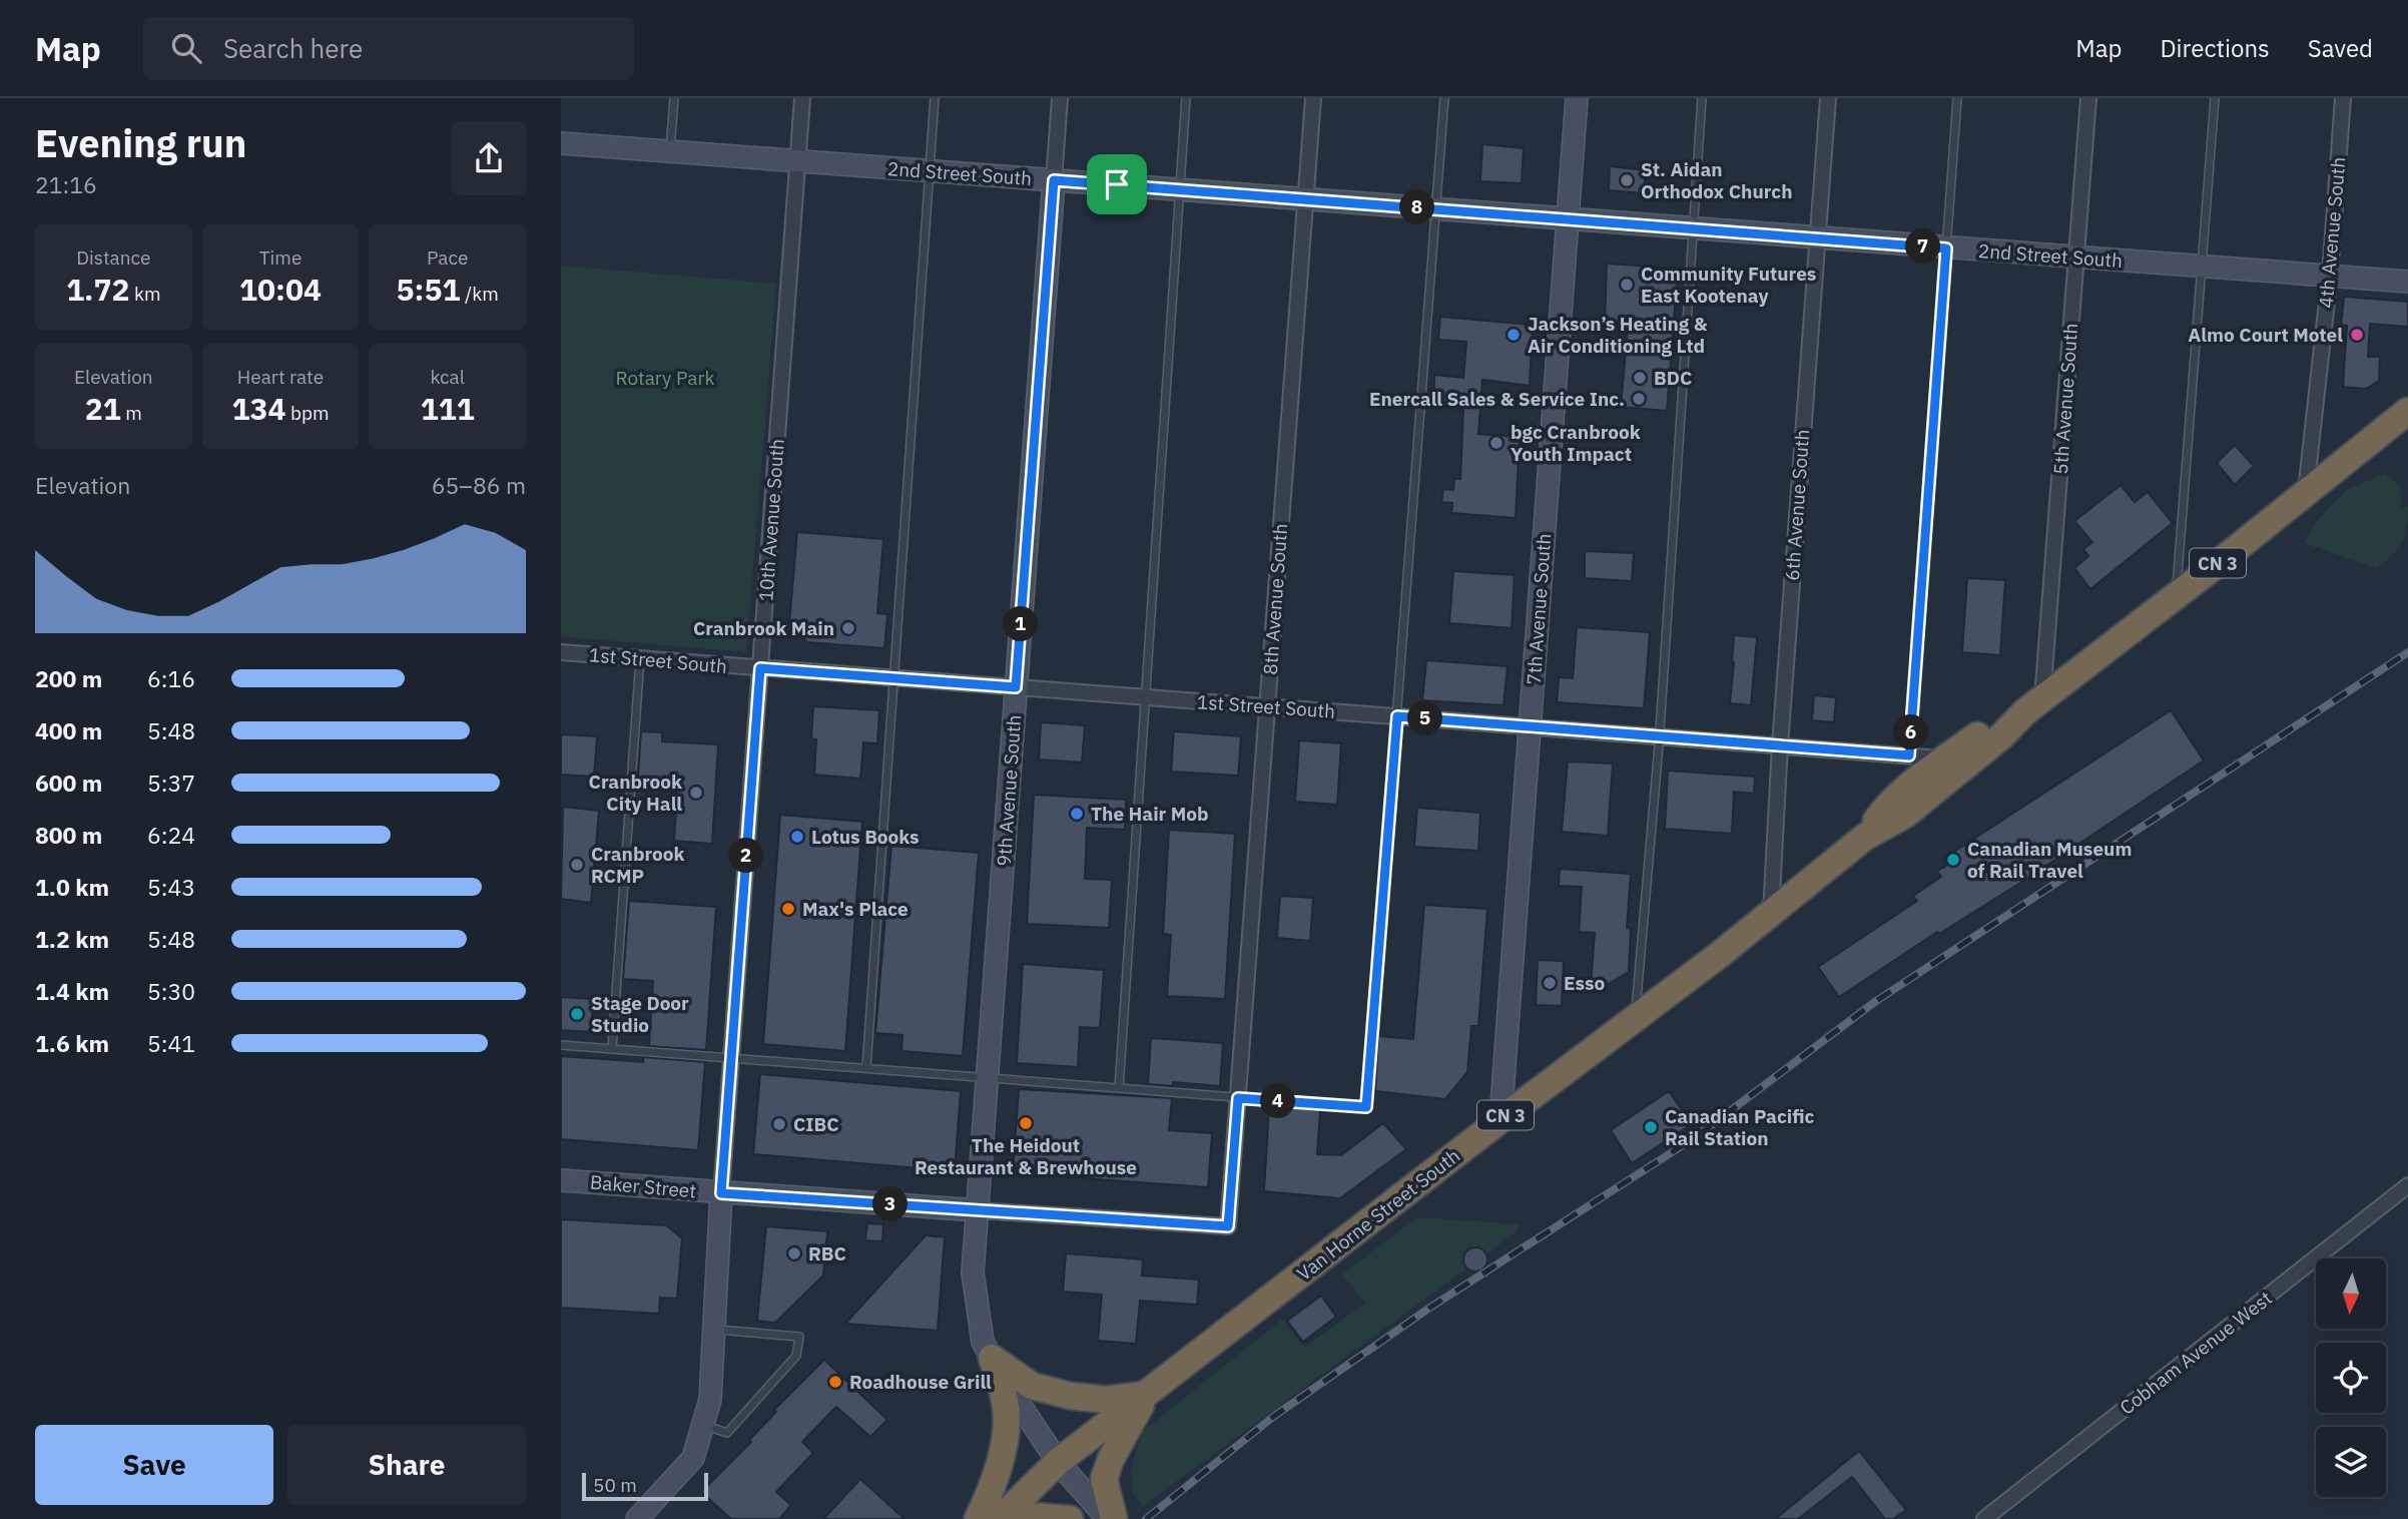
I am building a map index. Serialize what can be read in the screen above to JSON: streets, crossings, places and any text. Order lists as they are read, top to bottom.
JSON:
{
  "streets": {
    "highway": ["CN 3", "Van Horne Street South"],
    "street": [
      "2nd Street South",
      "4th Avenue South",
      "5th Avenue South",
      "6th Avenue South",
      "10th Avenue South",
      "8th Avenue South",
      "7th Avenue South",
      "1st Street South",
      "9th Avenue South",
      "Baker Street",
      "Cobham Avenue West"
    ]
  },
  "crossings": [
    ["2nd Street South", "4th Avenue South"],
    ["2nd Street South", "5th Avenue South"],
    ["2nd Street South", "6th Avenue South"],
    ["2nd Street South", "10th Avenue South"],
    ["2nd Street South", "8th Avenue South"],
    ["2nd Street South", "7th Avenue South"],
    ["2nd Street South", "9th Avenue South"],
    ["4th Avenue South", "Van Horne Street South"],
    ["5th Avenue South", "Van Horne Street South"],
    ["6th Avenue South", "1st Street South"],
    ["6th Avenue South", "Van Horne Street South"],
    ["10th Avenue South", "1st Street South"],
    ["10th Avenue South", "Baker Street"],
    ["CN 3", "9th Avenue South"],
    ["CN 3", "Van Horne Street South"],
    ["8th Avenue South", "1st Street South"],
    ["8th Avenue South", "Baker Street"],
    ["7th Avenue South", "1st Street South"],
    ["7th Avenue South", "Van Horne Street South"],
    ["1st Street South", "9th Avenue South"],
    ["1st Street South", "Van Horne Street South"],
    ["9th Avenue South", "Baker Street"],
    ["9th Avenue South", "Van Horne Street South"]
  ],
  "parks": ["Rotary Park"],
  "places": [
    "St. Aidan Orthodox Church",
    "Community Futures East Kootenay",
    "Jackson’s Heating & Air Conditioning Ltd",
    "Almo Court Motel",
    "BDC",
    "Enercall Sales & Service Inc.",
    "bgc Cranbrook Youth Impact",
    "Cranbrook Main",
    "Cranbrook City Hall",
    "The Hair Mob",
    "Lotus Books",
    "Canadian Museum of Rail Travel",
    "Cranbrook RCMP",
    "Max's Place",
    "Esso",
    "Stage Door Studio",
    "The Heidout Restaurant & Brewhouse",
    "CIBC",
    "Canadian Pacific Rail Station",
    "RBC",
    "Roadhouse Grill"
  ],
  "scale_bar": "50 m",
  "north": "bottom",
  "page": {
    "header": "Map",
    "search": "Search here",
    "nav": ["Map", "Directions", "Saved"],
    "heading": ["Evening run", "21:16"],
    "pins": [
      "8",
      "7",
      "1",
      "5",
      "6",
      "2",
      "4",
      "3"
    ],
    "stats": [
      ["Distance", "1.72 km"],
      ["Time", "10:04"],
      ["Pace", "5:51 /km"],
      ["Elevation", "21 m"],
      ["Heart rate", "134 bpm"],
      ["kcal", "111"]
    ],
    "chart": ["Elevation", "65–86 m"],
    "list": [
      {
        "name": "200 m",
        "note": "6:16"
      },
      {
        "name": "400 m",
        "note": "5:48"
      },
      {
        "name": "600 m",
        "note": "5:37"
      },
      {
        "name": "800 m",
        "note": "6:24"
      },
      {
        "name": "1.0 km",
        "note": "5:43"
      },
      {
        "name": "1.2 km",
        "note": "5:48"
      },
      {
        "name": "1.4 km",
        "note": "5:30"
      },
      {
        "name": "1.6 km",
        "note": "5:41"
      }
    ],
    "buttons": ["Save", "Share"],
    "scale": "50 m"
  }
}
